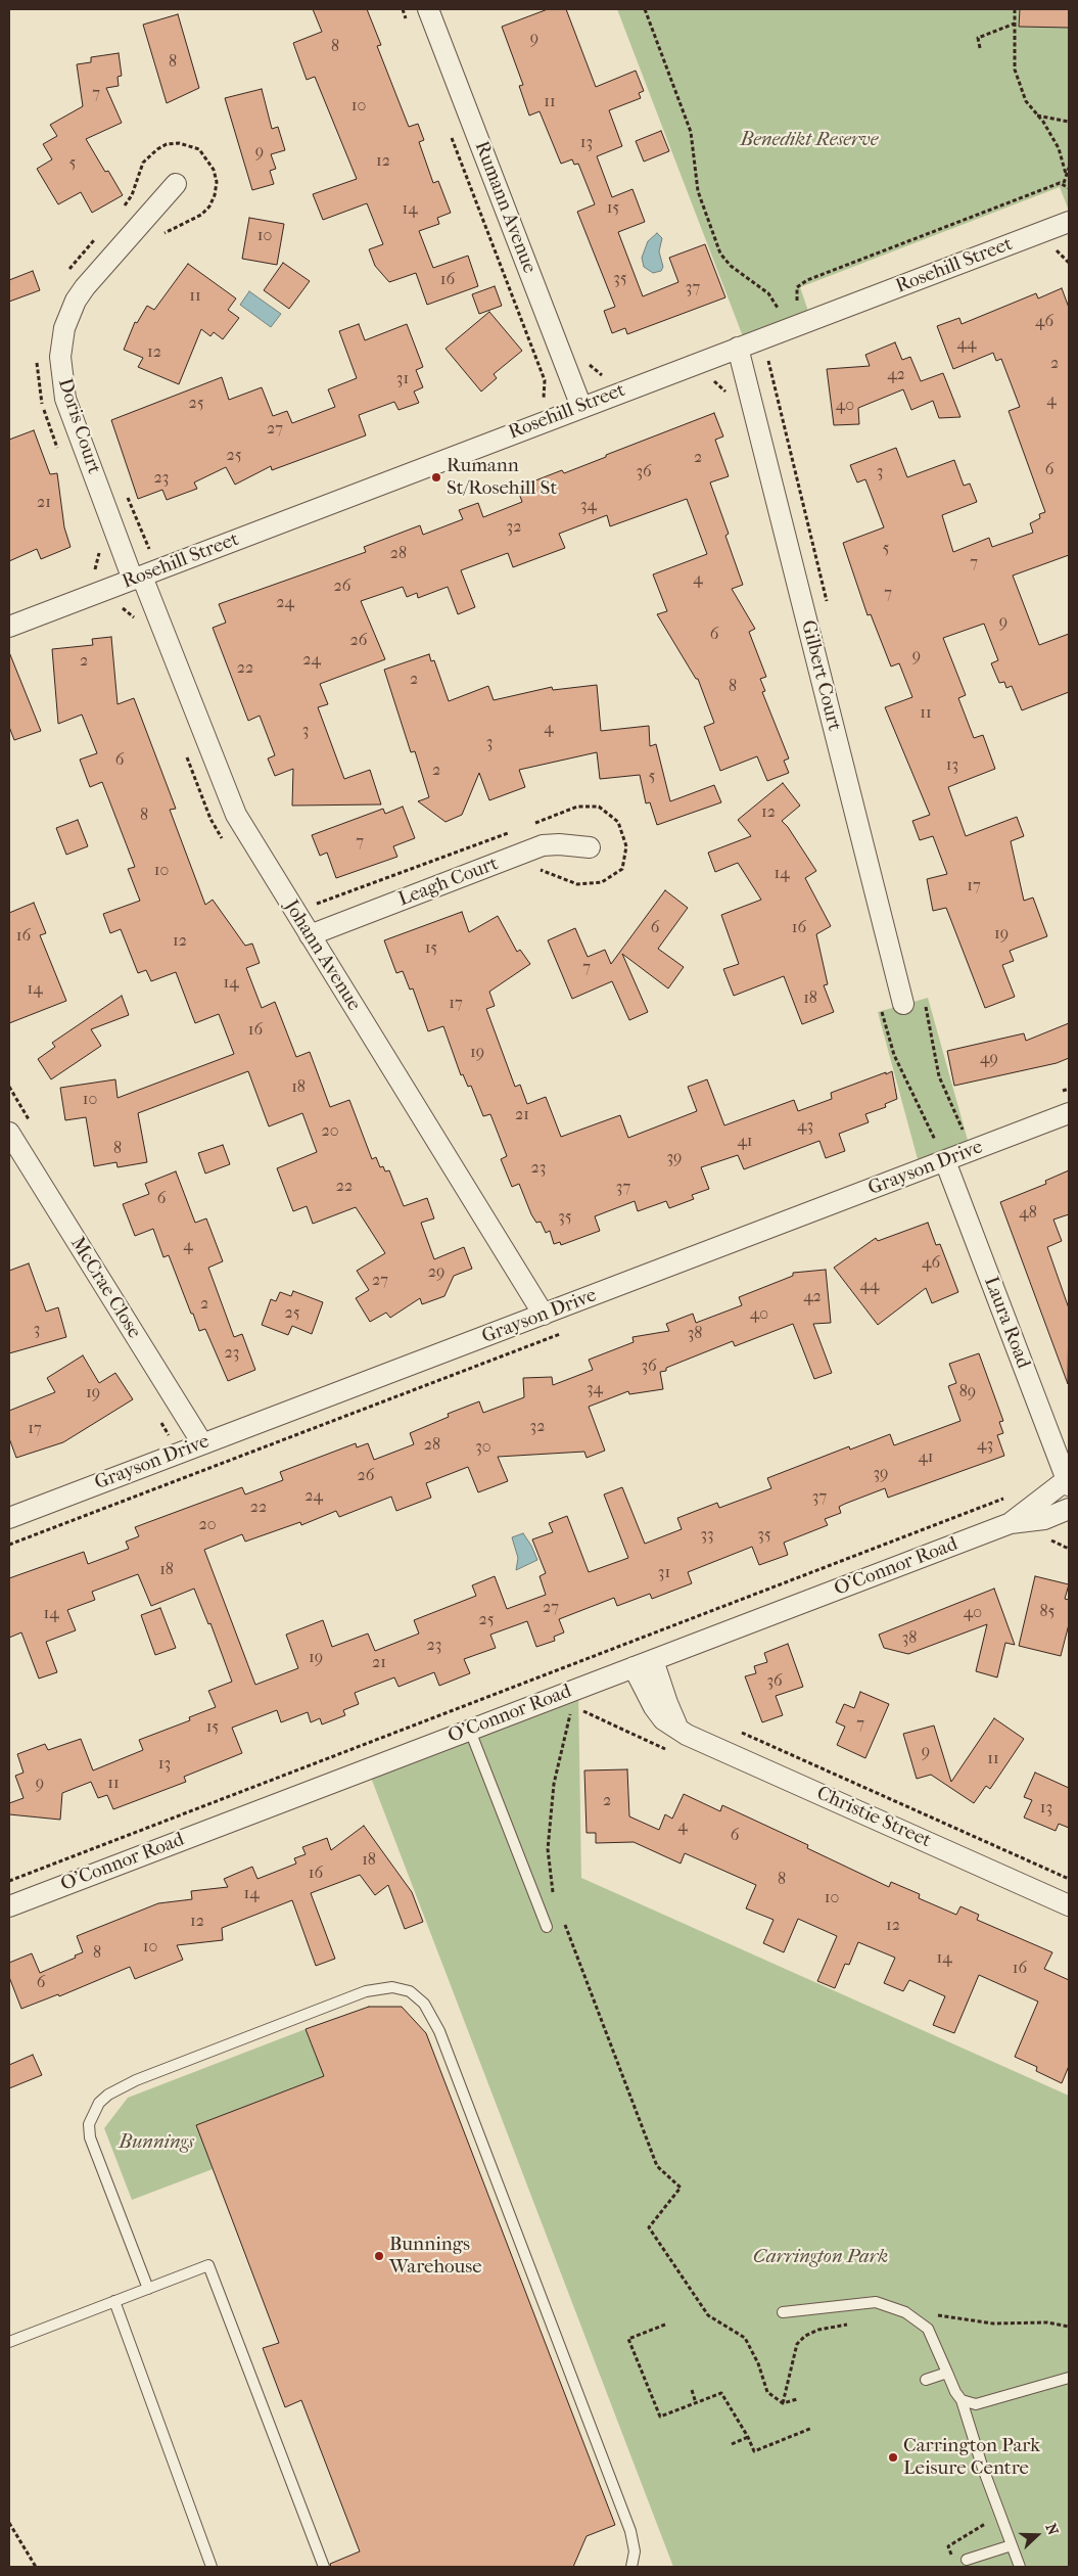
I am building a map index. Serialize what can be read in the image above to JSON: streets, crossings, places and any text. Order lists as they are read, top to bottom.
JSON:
{
  "streets": {
    "street": [
      "Rumann Avenue",
      "Rosehill Street",
      "Doris Court",
      "Gilbert Court",
      "Leagh Court",
      "Johann Avenue",
      "Grayson Drive",
      "McCrae Close",
      "Laura Road",
      "O'Connor Road",
      "Christie Street"
    ]
  },
  "crossings": [
    ["Rumann Avenue", "Rosehill Street"],
    ["Rosehill Street", "Doris Court"],
    ["Rosehill Street", "Gilbert Court"],
    ["Rosehill Street", "Johann Avenue"],
    ["Doris Court", "Johann Avenue"],
    ["Leagh Court", "Johann Avenue"],
    ["Johann Avenue", "Grayson Drive"],
    ["Grayson Drive", "McCrae Close"],
    ["Grayson Drive", "Laura Road"],
    ["Laura Road", "O'Connor Road"],
    ["O'Connor Road", "Christie Street"]
  ],
  "parks": ["Benedikt Reserve", "Bunnings", "Carrington Park"],
  "places": ["Rumann St/Rosehill St", "Bunnings Warehouse", "Carrington Park Leisure Centre"],
  "house_numbers": [
    "9",
    "8",
    "8",
    "7",
    "11",
    "10",
    "13",
    "9",
    "12",
    "5",
    "15",
    "14",
    "10",
    "35",
    "16",
    "37",
    "11",
    "46",
    "44",
    "12",
    "2",
    "42",
    "31",
    "4",
    "25",
    "40",
    "27",
    "25",
    "2",
    "6",
    "36",
    "3",
    "23",
    "21",
    "34",
    "32",
    "5",
    "28",
    "7",
    "4",
    "26",
    "7",
    "24",
    "9",
    "6",
    "26",
    "9",
    "24",
    "2",
    "22",
    "2",
    "8",
    "11",
    "4",
    "3",
    "3",
    "6",
    "13",
    "2",
    "5",
    "12",
    "8",
    "7",
    "10",
    "14",
    "17",
    "6",
    "16",
    "19",
    "16",
    "12",
    "15",
    "7",
    "14",
    "14",
    "18",
    "17",
    "16",
    "19",
    "49",
    "18",
    "10",
    "21",
    "43",
    "20",
    "41",
    "8",
    "39",
    "23",
    "22",
    "37",
    "6",
    "48",
    "35",
    "4",
    "46",
    "29",
    "27",
    "44",
    "42",
    "2",
    "25",
    "40",
    "3",
    "38",
    "23",
    "36",
    "34",
    "89",
    "19",
    "32",
    "17",
    "28",
    "43",
    "30",
    "41",
    "39",
    "26",
    "24",
    "37",
    "22",
    "20",
    "33",
    "35",
    "18",
    "31",
    "27",
    "85",
    "40",
    "14",
    "25",
    "38",
    "23",
    "19",
    "21",
    "36",
    "7",
    "15",
    "9",
    "11",
    "13",
    "9",
    "11",
    "2",
    "13",
    "4",
    "6",
    "18",
    "16",
    "8",
    "14",
    "10",
    "12",
    "12",
    "10",
    "8",
    "14",
    "16",
    "6"
  ],
  "north": "right"
}
